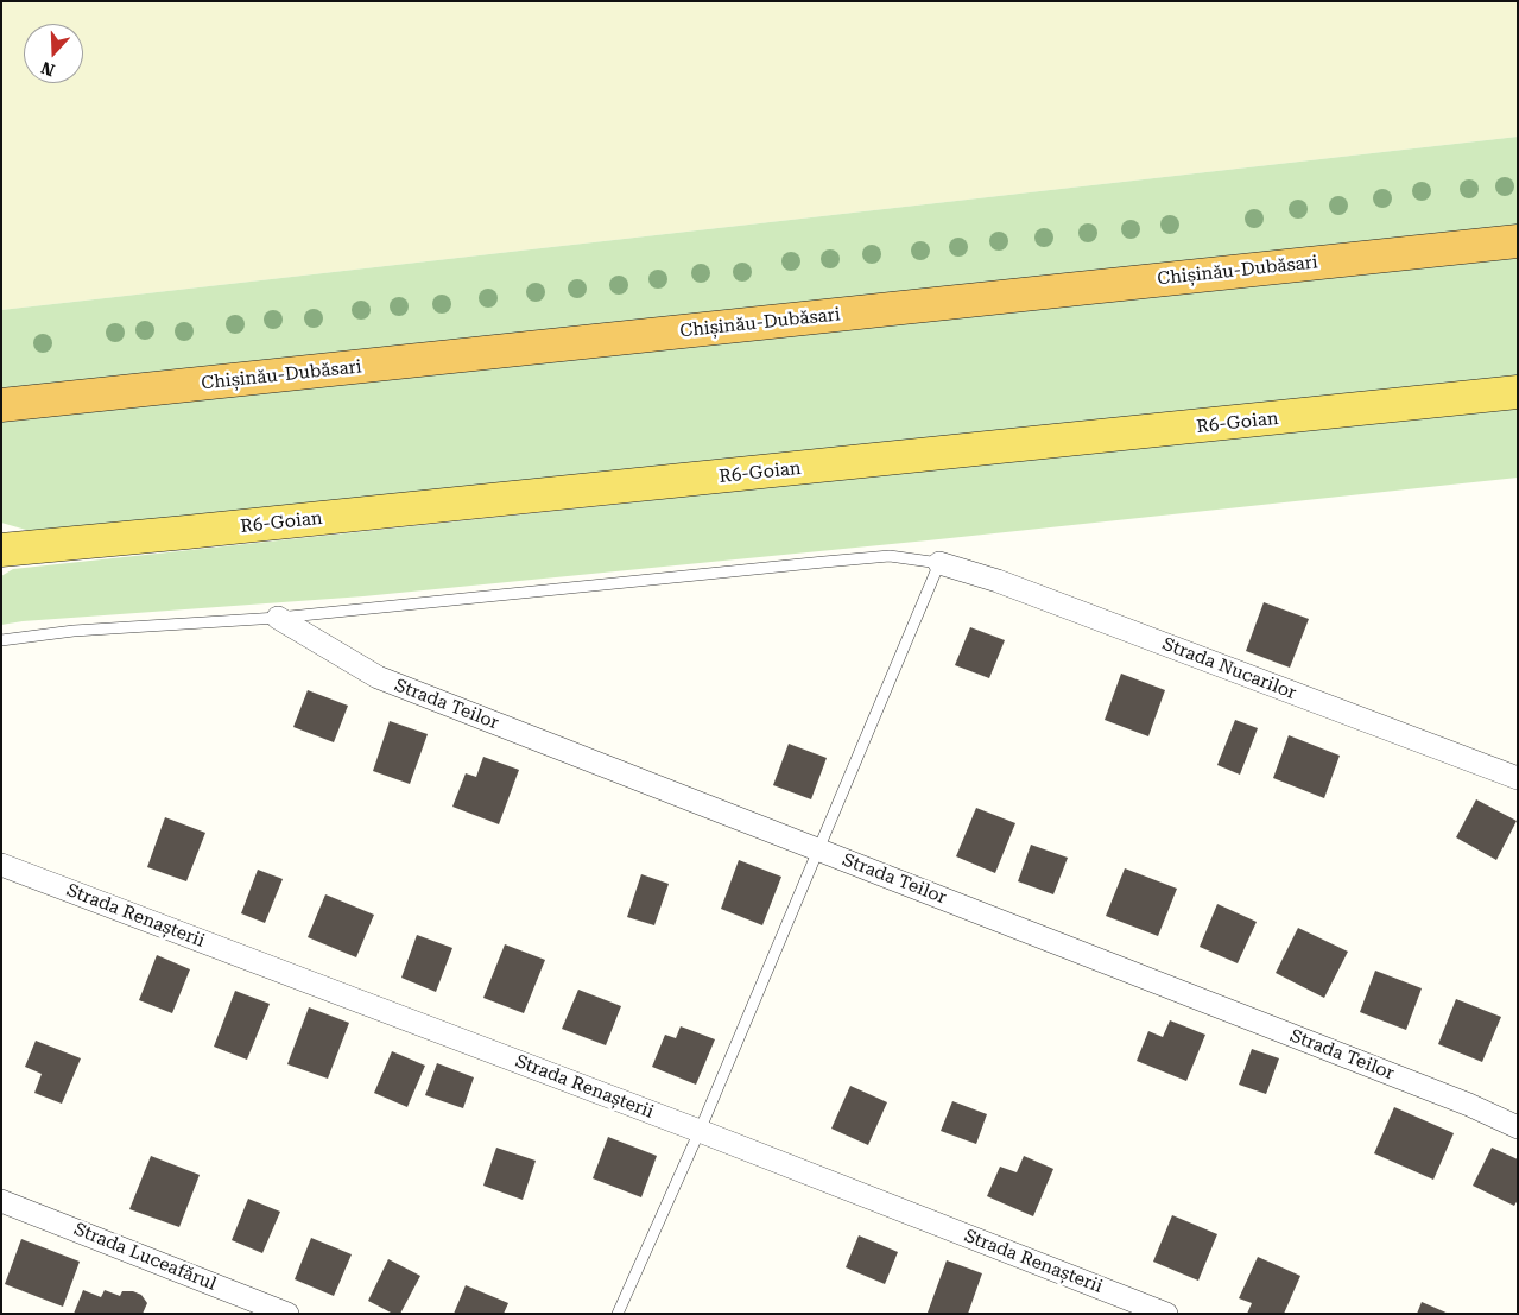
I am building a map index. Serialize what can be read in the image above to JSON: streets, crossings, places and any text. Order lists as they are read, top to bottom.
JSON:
{
  "streets": {
    "highway": ["Chișinău-Dubăsari"],
    "main road": ["R6-Goian"],
    "street": [
      "Strada Nucarilor",
      "Strada Teilor",
      "Strada Renașterii",
      "Strada Luceafărul"
    ]
  },
  "north": "bottom"
}
